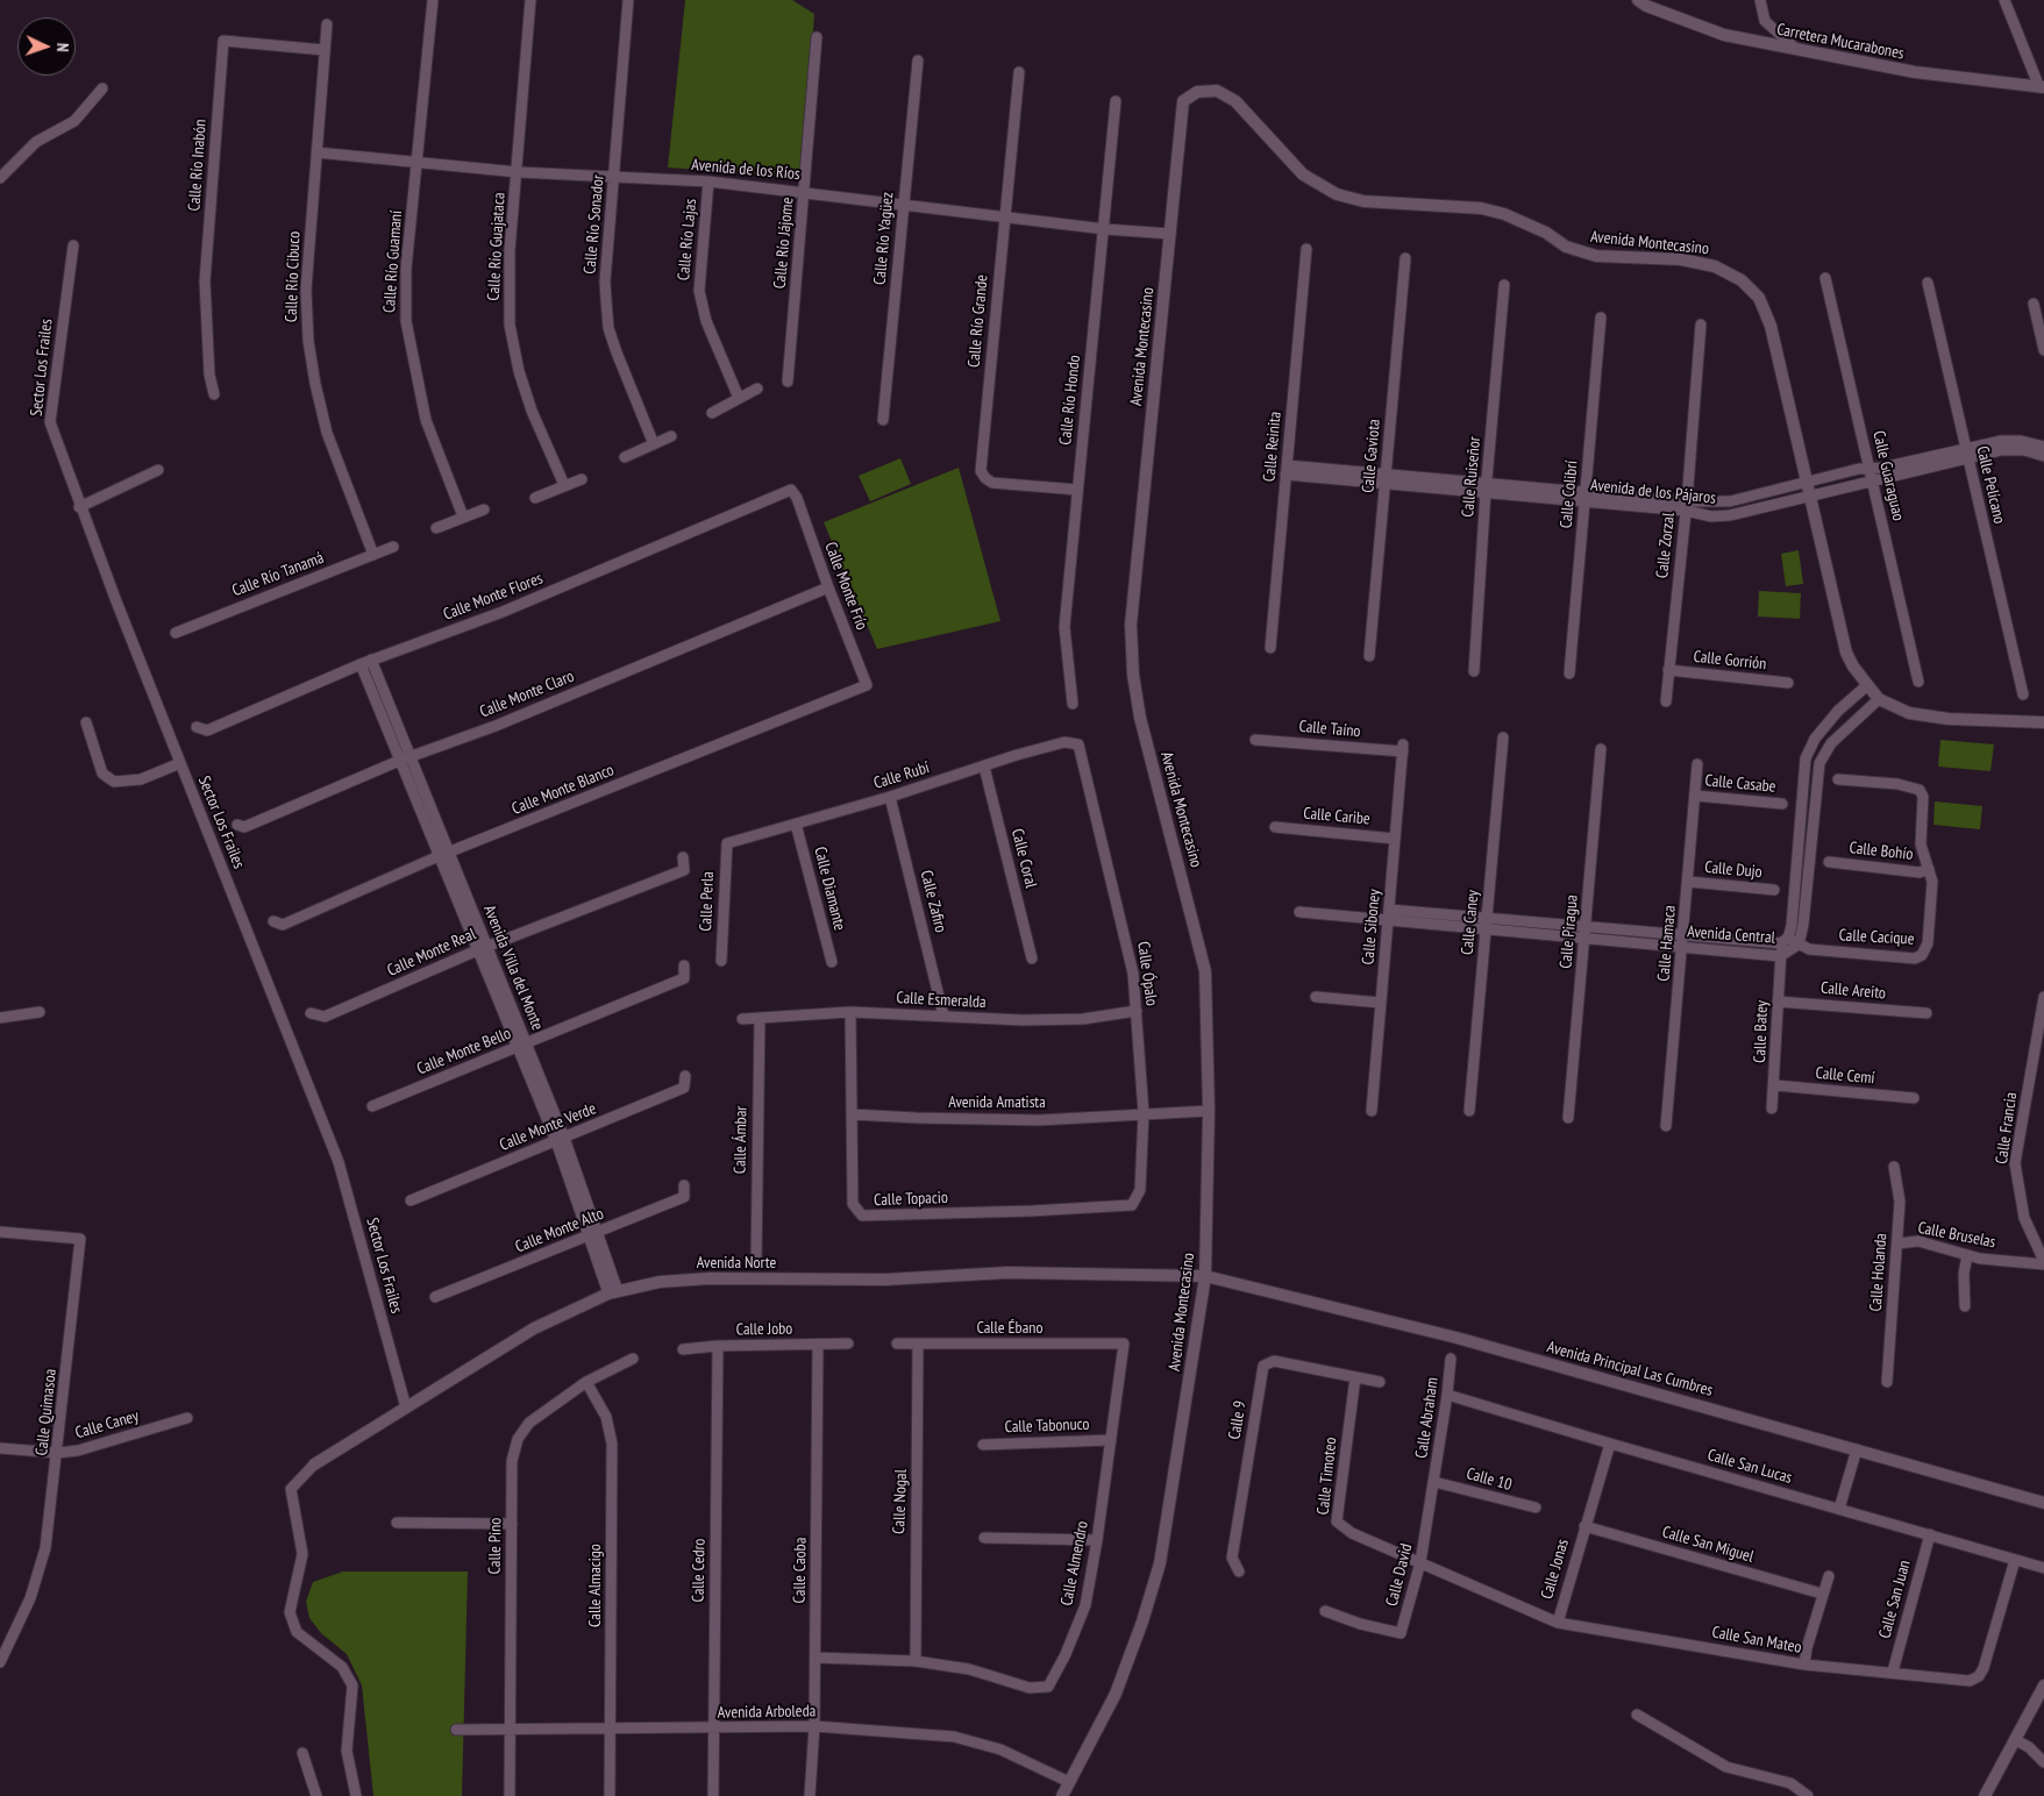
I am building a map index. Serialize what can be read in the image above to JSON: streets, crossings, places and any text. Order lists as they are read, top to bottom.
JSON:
{
  "streets": {
    "street": [
      "Carretera Mucarabones",
      "Calle Río Inabón",
      "Avenida de los Ríos",
      "Calle Río Sonador",
      "Calle Río Yagüez",
      "Calle Río Lajas",
      "Calle Río Jájome",
      "Avenida Montecasino",
      "Calle Río Guajataca",
      "Calle Río Guamaní",
      "Calle Río Cibuco",
      "Calle Río Grande",
      "Sector Los Frailes",
      "Calle Río Hondo",
      "Calle Reinita",
      "Calle Gaviota",
      "Calle Guaraguao",
      "Calle Ruiseñor",
      "Calle Pelícano",
      "Avenida de los Pájaros",
      "Calle Colibrí",
      "Calle Zorzal",
      "Calle Río Tanamá",
      "Calle Monte Frío",
      "Calle Monte Flores",
      "Calle Gorrión",
      "Calle Monte Claro",
      "Calle Taíno",
      "Calle Rubí",
      "Calle Casabe",
      "Calle Monte Blanco",
      "Calle Caribe",
      "Calle Bohío",
      "Calle Coral",
      "Calle Dujo",
      "Calle Diamante",
      "Calle Perla",
      "Calle Zafiro",
      "Calle Caney",
      "Calle Siboney",
      "Calle Piragua",
      "Avenida Central",
      "Calle Cacique",
      "Calle Hamaca",
      "Calle Monte Real",
      "Avenida Villa del Monte",
      "Calle Ópalo",
      "Calle Areito",
      "Calle Esmeralda",
      "Calle Batey",
      "Calle Monte Bello",
      "Calle Cemí",
      "Avenida Amatista",
      "Calle Monte Verde",
      "Calle Francia",
      "Calle Ámbar",
      "Calle Topacio",
      "Calle Monte Alto",
      "Calle Bruselas",
      "Avenida Norte",
      "Calle Holanda",
      "Calle Ébano",
      "Calle Jobo",
      "Avenida Principal Las Cumbres",
      "Calle Quimasoa",
      "Calle Abraham",
      "Calle 9",
      "Calle Tabonuco",
      "Calle San Lucas",
      "Calle Timoteo",
      "Calle 10",
      "Calle Nogal",
      "Calle San Miguel",
      "Calle Pino",
      "Calle Almendro",
      "Calle Jonas",
      "Calle Cedro",
      "Calle Caoba",
      "Calle David",
      "Calle Almacigo",
      "Calle San Juan",
      "Calle San Mateo",
      "Avenida Arboleda"
    ]
  },
  "crossings": [
    ["Calle Río Inabón", "Calle Río Cibuco"],
    ["Avenida de los Ríos", "Calle Río Sonador"],
    ["Avenida de los Ríos", "Calle Río Yagüez"],
    ["Avenida de los Ríos", "Calle Río Lajas"],
    ["Avenida de los Ríos", "Calle Río Jájome"],
    ["Avenida de los Ríos", "Avenida Montecasino"],
    ["Avenida de los Ríos", "Calle Río Guajataca"],
    ["Avenida de los Ríos", "Calle Río Guamaní"],
    ["Avenida de los Ríos", "Calle Río Cibuco"],
    ["Avenida de los Ríos", "Calle Río Grande"],
    ["Avenida de los Ríos", "Calle Río Hondo"],
    ["Avenida Montecasino", "Avenida de los Pájaros"],
    ["Avenida Montecasino", "Avenida Central"],
    ["Avenida Montecasino", "Avenida Amatista"],
    ["Avenida Montecasino", "Avenida Norte"],
    ["Avenida Montecasino", "Avenida Principal Las Cumbres"],
    ["Avenida Montecasino", "Avenida Arboleda"],
    ["Calle Río Cibuco", "Calle Río Tanamá"],
    ["Calle Río Grande", "Calle Río Hondo"],
    ["Sector Los Frailes", "Avenida Norte"],
    ["Calle Reinita", "Avenida de los Pájaros"],
    ["Calle Gaviota", "Avenida de los Pájaros"],
    ["Calle Guaraguao", "Avenida de los Pájaros"],
    ["Calle Ruiseñor", "Avenida de los Pájaros"],
    ["Calle Pelícano", "Avenida de los Pájaros"],
    ["Avenida de los Pájaros", "Calle Colibrí"],
    ["Avenida de los Pájaros", "Calle Zorzal"],
    ["Calle Zorzal", "Calle Gorrión"],
    ["Calle Monte Frío", "Calle Monte Flores"],
    ["Calle Monte Frío", "Calle Monte Claro"],
    ["Calle Monte Frío", "Calle Monte Blanco"],
    ["Calle Monte Flores", "Avenida Villa del Monte"],
    ["Calle Monte Claro", "Avenida Villa del Monte"],
    ["Calle Taíno", "Calle Siboney"],
    ["Calle Rubí", "Calle Coral"],
    ["Calle Rubí", "Calle Diamante"],
    ["Calle Rubí", "Calle Perla"],
    ["Calle Rubí", "Calle Zafiro"],
    ["Calle Rubí", "Calle Ópalo"],
    ["Calle Casabe", "Calle Hamaca"],
    ["Calle Monte Blanco", "Avenida Villa del Monte"],
    ["Calle Caribe", "Calle Siboney"],
    ["Calle Bohío", "Calle Cacique"],
    ["Calle Dujo", "Calle Hamaca"],
    ["Calle Zafiro", "Calle Esmeralda"],
    ["Calle Caney", "Avenida Central"],
    ["Calle Caney", "Calle Quimasoa"],
    ["Calle Siboney", "Avenida Central"],
    ["Calle Piragua", "Avenida Central"],
    ["Avenida Central", "Calle Cacique"],
    ["Avenida Central", "Calle Hamaca"],
    ["Avenida Central", "Calle Batey"],
    ["Calle Cacique", "Calle Batey"],
    ["Calle Monte Real", "Avenida Villa del Monte"],
    ["Avenida Villa del Monte", "Calle Monte Bello"],
    ["Avenida Villa del Monte", "Calle Monte Verde"],
    ["Avenida Villa del Monte", "Calle Monte Alto"],
    ["Avenida Villa del Monte", "Avenida Norte"],
    ["Calle Ópalo", "Calle Esmeralda"],
    ["Calle Ópalo", "Avenida Amatista"],
    ["Calle Ópalo", "Calle Topacio"],
    ["Calle Areito", "Calle Batey"],
    ["Calle Esmeralda", "Calle Ámbar"],
    ["Calle Esmeralda", "Calle Topacio"],
    ["Calle Batey", "Calle Cemí"],
    ["Avenida Amatista", "Calle Topacio"],
    ["Calle Francia", "Calle Bruselas"],
    ["Calle Bruselas", "Calle Holanda"],
    ["Avenida Norte", "Avenida Principal Las Cumbres"],
    ["Calle Ébano", "Calle Nogal"],
    ["Calle Ébano", "Calle Almendro"],
    ["Calle Jobo", "Calle Cedro"],
    ["Calle Jobo", "Calle Caoba"],
    ["Calle Abraham", "Calle San Lucas"],
    ["Calle Abraham", "Calle 10"],
    ["Calle Abraham", "Calle David"],
    ["Calle 9", "Calle Timoteo"],
    ["Calle Tabonuco", "Calle Almendro"],
    ["Calle San Lucas", "Calle San Juan"],
    ["Calle San Lucas", "Calle San Mateo"],
    ["Calle Timoteo", "Calle David"],
    ["Calle Timoteo", "Calle San Mateo"],
    ["Calle 10", "Calle David"],
    ["Calle Nogal", "Calle Almendro"],
    ["Calle San Miguel", "Calle Jonas"],
    ["Calle Pino", "Calle Almacigo"],
    ["Calle Pino", "Avenida Arboleda"],
    ["Calle Almendro", "Calle Caoba"],
    ["Calle Jonas", "Calle San Mateo"],
    ["Calle Cedro", "Avenida Arboleda"],
    ["Calle Caoba", "Avenida Arboleda"],
    ["Calle David", "Calle San Mateo"],
    ["Calle Almacigo", "Avenida Arboleda"],
    ["Calle San Juan", "Calle San Mateo"]
  ],
  "north": "right"
}
